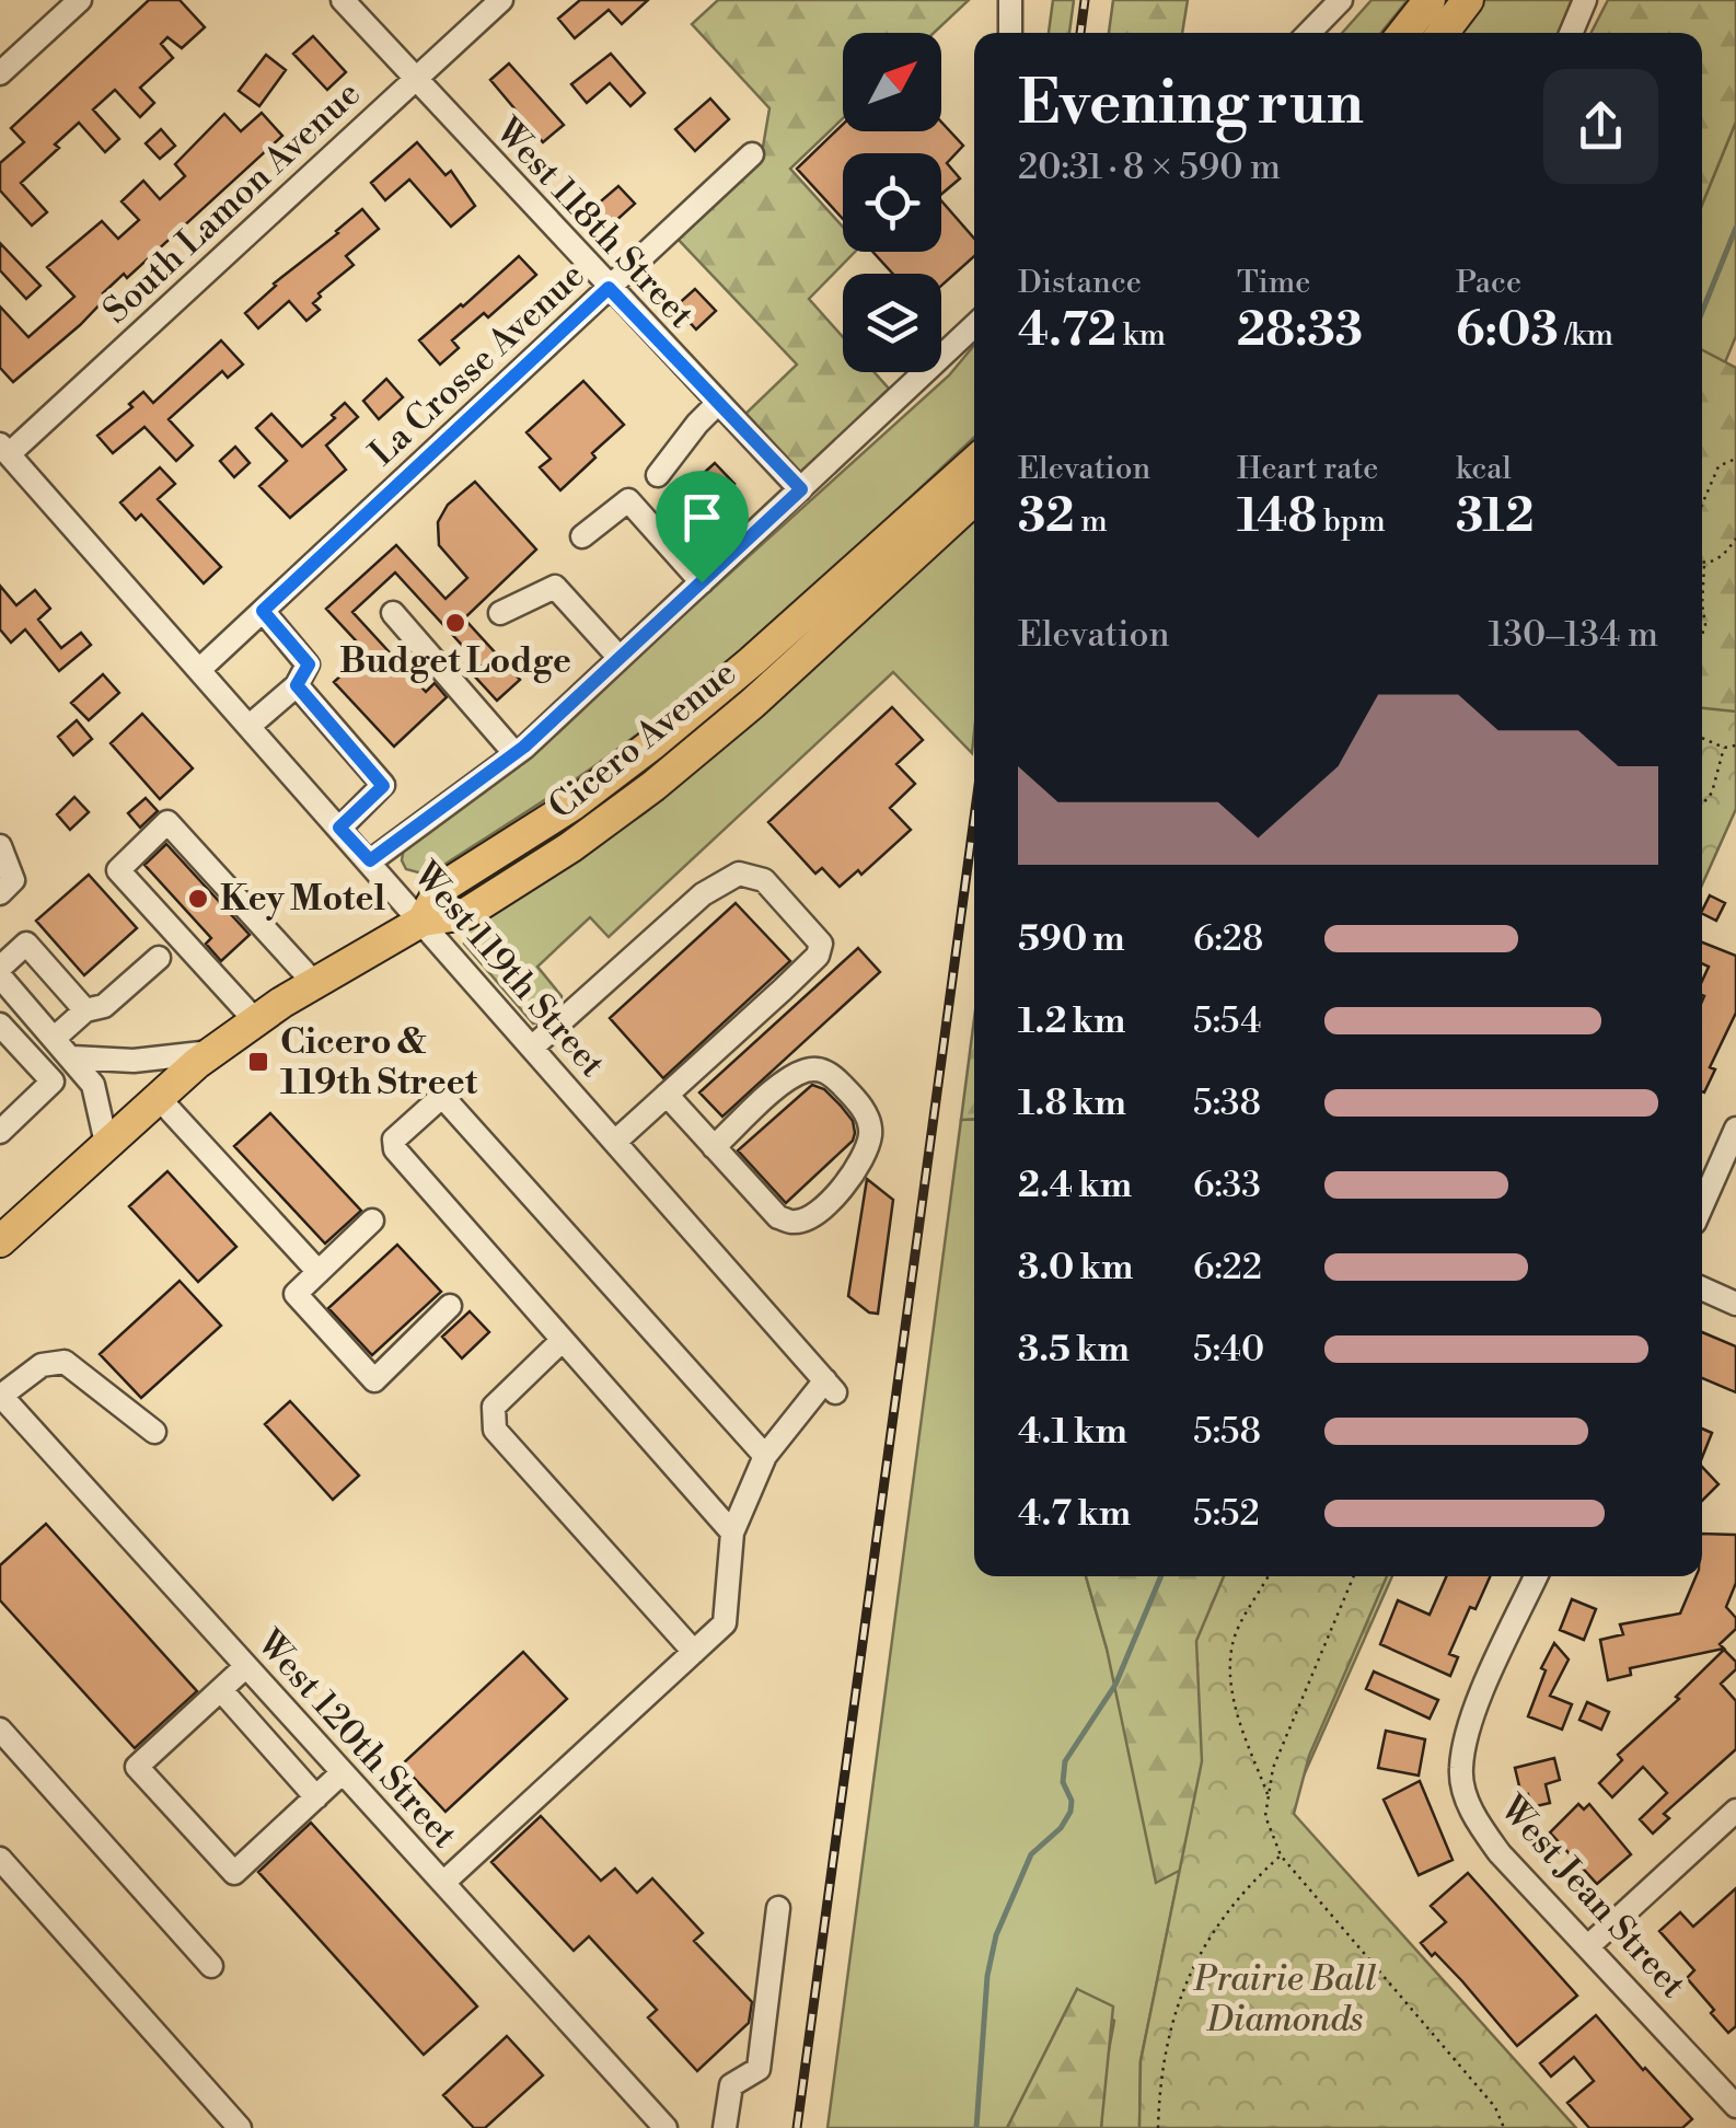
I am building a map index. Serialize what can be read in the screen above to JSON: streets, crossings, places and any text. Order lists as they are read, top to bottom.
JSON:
{
  "streets": {
    "main road": ["Cicero Avenue"],
    "street": [
      "South Lamon Avenue",
      "West 118th Street",
      "La Crosse Avenue",
      "West 119th Street",
      "West 120th Street",
      "West Jean Street"
    ]
  },
  "crossings": [
    ["South Lamon Avenue", "West 118th Street"],
    ["South Lamon Avenue", "West 119th Street"],
    ["West 118th Street", "La Crosse Avenue"],
    ["West 118th Street", "Cicero Avenue"],
    ["La Crosse Avenue", "West 119th Street"],
    ["Cicero Avenue", "West 119th Street"]
  ],
  "parks": ["Prairie Ball Diamonds"],
  "places": {
    "other": ["Budget Lodge", "Key Motel"],
    "transit": ["Cicero & 119th Street"]
  },
  "north": "top right",
  "page": {
    "heading": ["Evening run", "20:31 · 8 × 590 m"],
    "stats": [
      ["Distance", "4.72 km"],
      ["Time", "28:33"],
      ["Pace", "6:03 /km"],
      ["Elevation", "32 m"],
      ["Heart rate", "148 bpm"],
      ["kcal", "312"]
    ],
    "chart": ["Elevation", "130–134 m"],
    "list": [
      {
        "name": "590 m",
        "note": "6:28"
      },
      {
        "name": "1.2 km",
        "note": "5:54"
      },
      {
        "name": "1.8 km",
        "note": "5:38"
      },
      {
        "name": "2.4 km",
        "note": "6:33"
      },
      {
        "name": "3.0 km",
        "note": "6:22"
      },
      {
        "name": "3.5 km",
        "note": "5:40"
      },
      {
        "name": "4.1 km",
        "note": "5:58"
      },
      {
        "name": "4.7 km",
        "note": "5:52"
      }
    ]
  }
}
